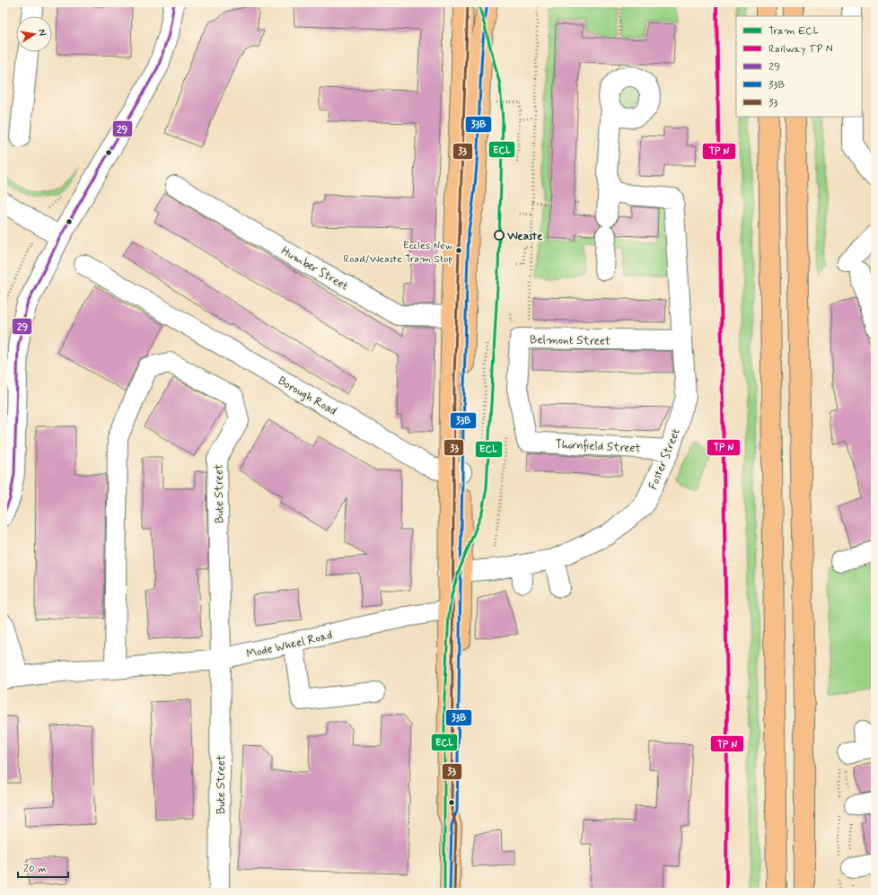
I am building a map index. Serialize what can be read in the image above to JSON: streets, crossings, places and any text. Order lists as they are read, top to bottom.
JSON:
{
  "streets": {
    "street": [
      "Humber Street",
      "Belmont Street",
      "Borough Road",
      "Thornfield Street",
      "Foster Street",
      "Bute Street",
      "Mode Wheel Road"
    ]
  },
  "crossings": [
    ["Belmont Street", "Thornfield Street"],
    ["Belmont Street", "Foster Street"],
    ["Thornfield Street", "Foster Street"],
    ["Bute Street", "Mode Wheel Road"]
  ],
  "places": ["Weaste", "Eccles New Road/Weaste Tram Stop"],
  "lines": [
    "tram line ECL",
    "transit line 29",
    "transit line 33B",
    "transit line 33"
  ],
  "legend": [
    "Tram ECL",
    "Railway TP N",
    "29",
    "33B",
    "33"
  ],
  "scale_bar": "20 m",
  "north": "right"
}
